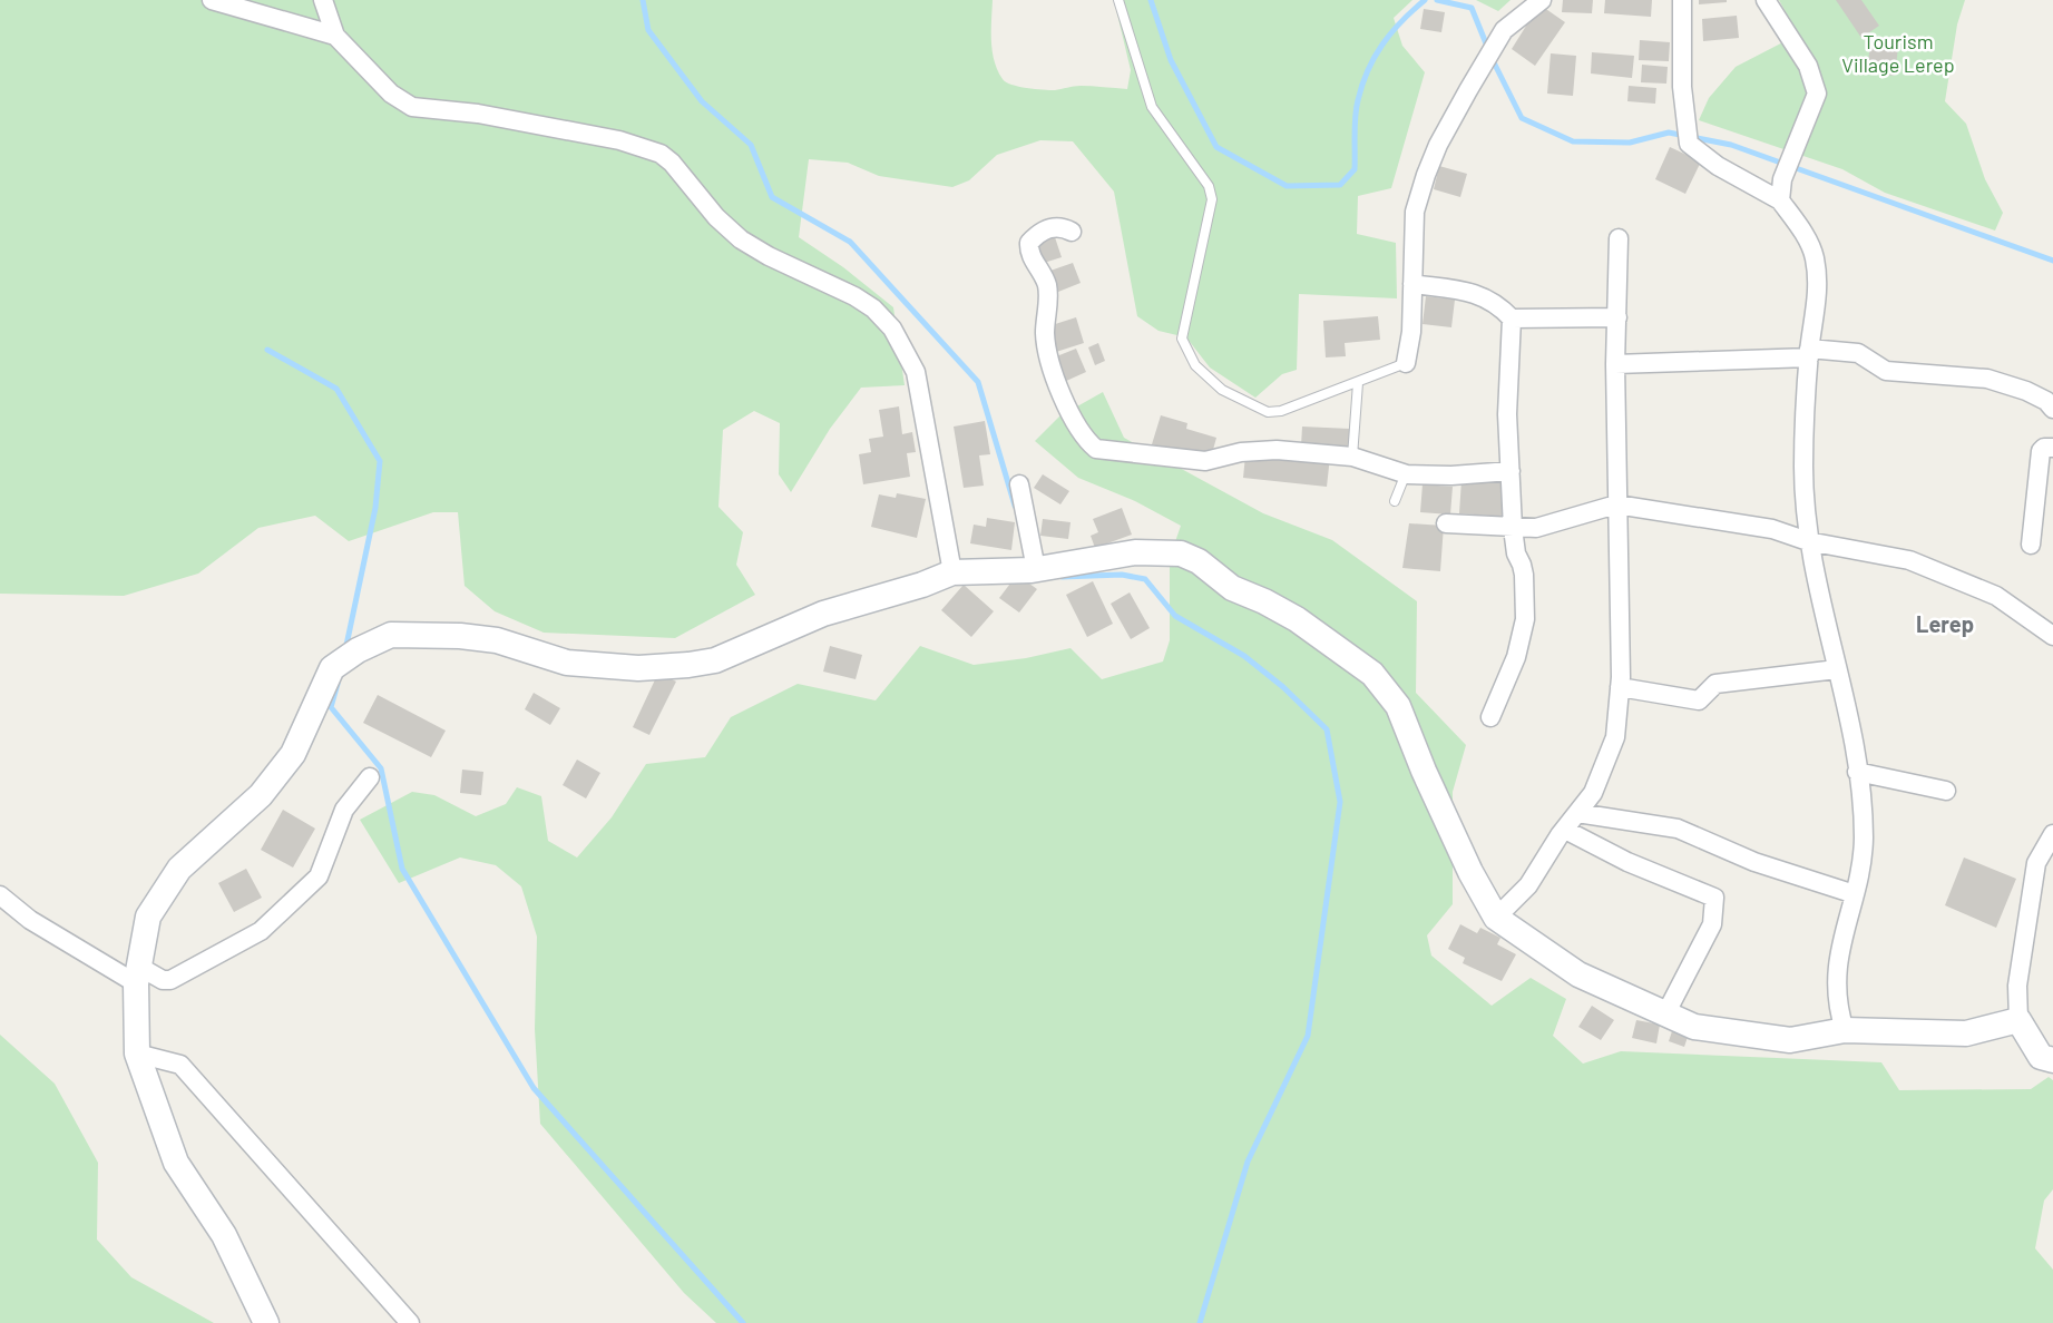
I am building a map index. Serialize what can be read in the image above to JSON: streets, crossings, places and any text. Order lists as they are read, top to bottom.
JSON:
{
  "districts": ["Lerep"],
  "parks": ["Tourism Village Lerep"]
}
